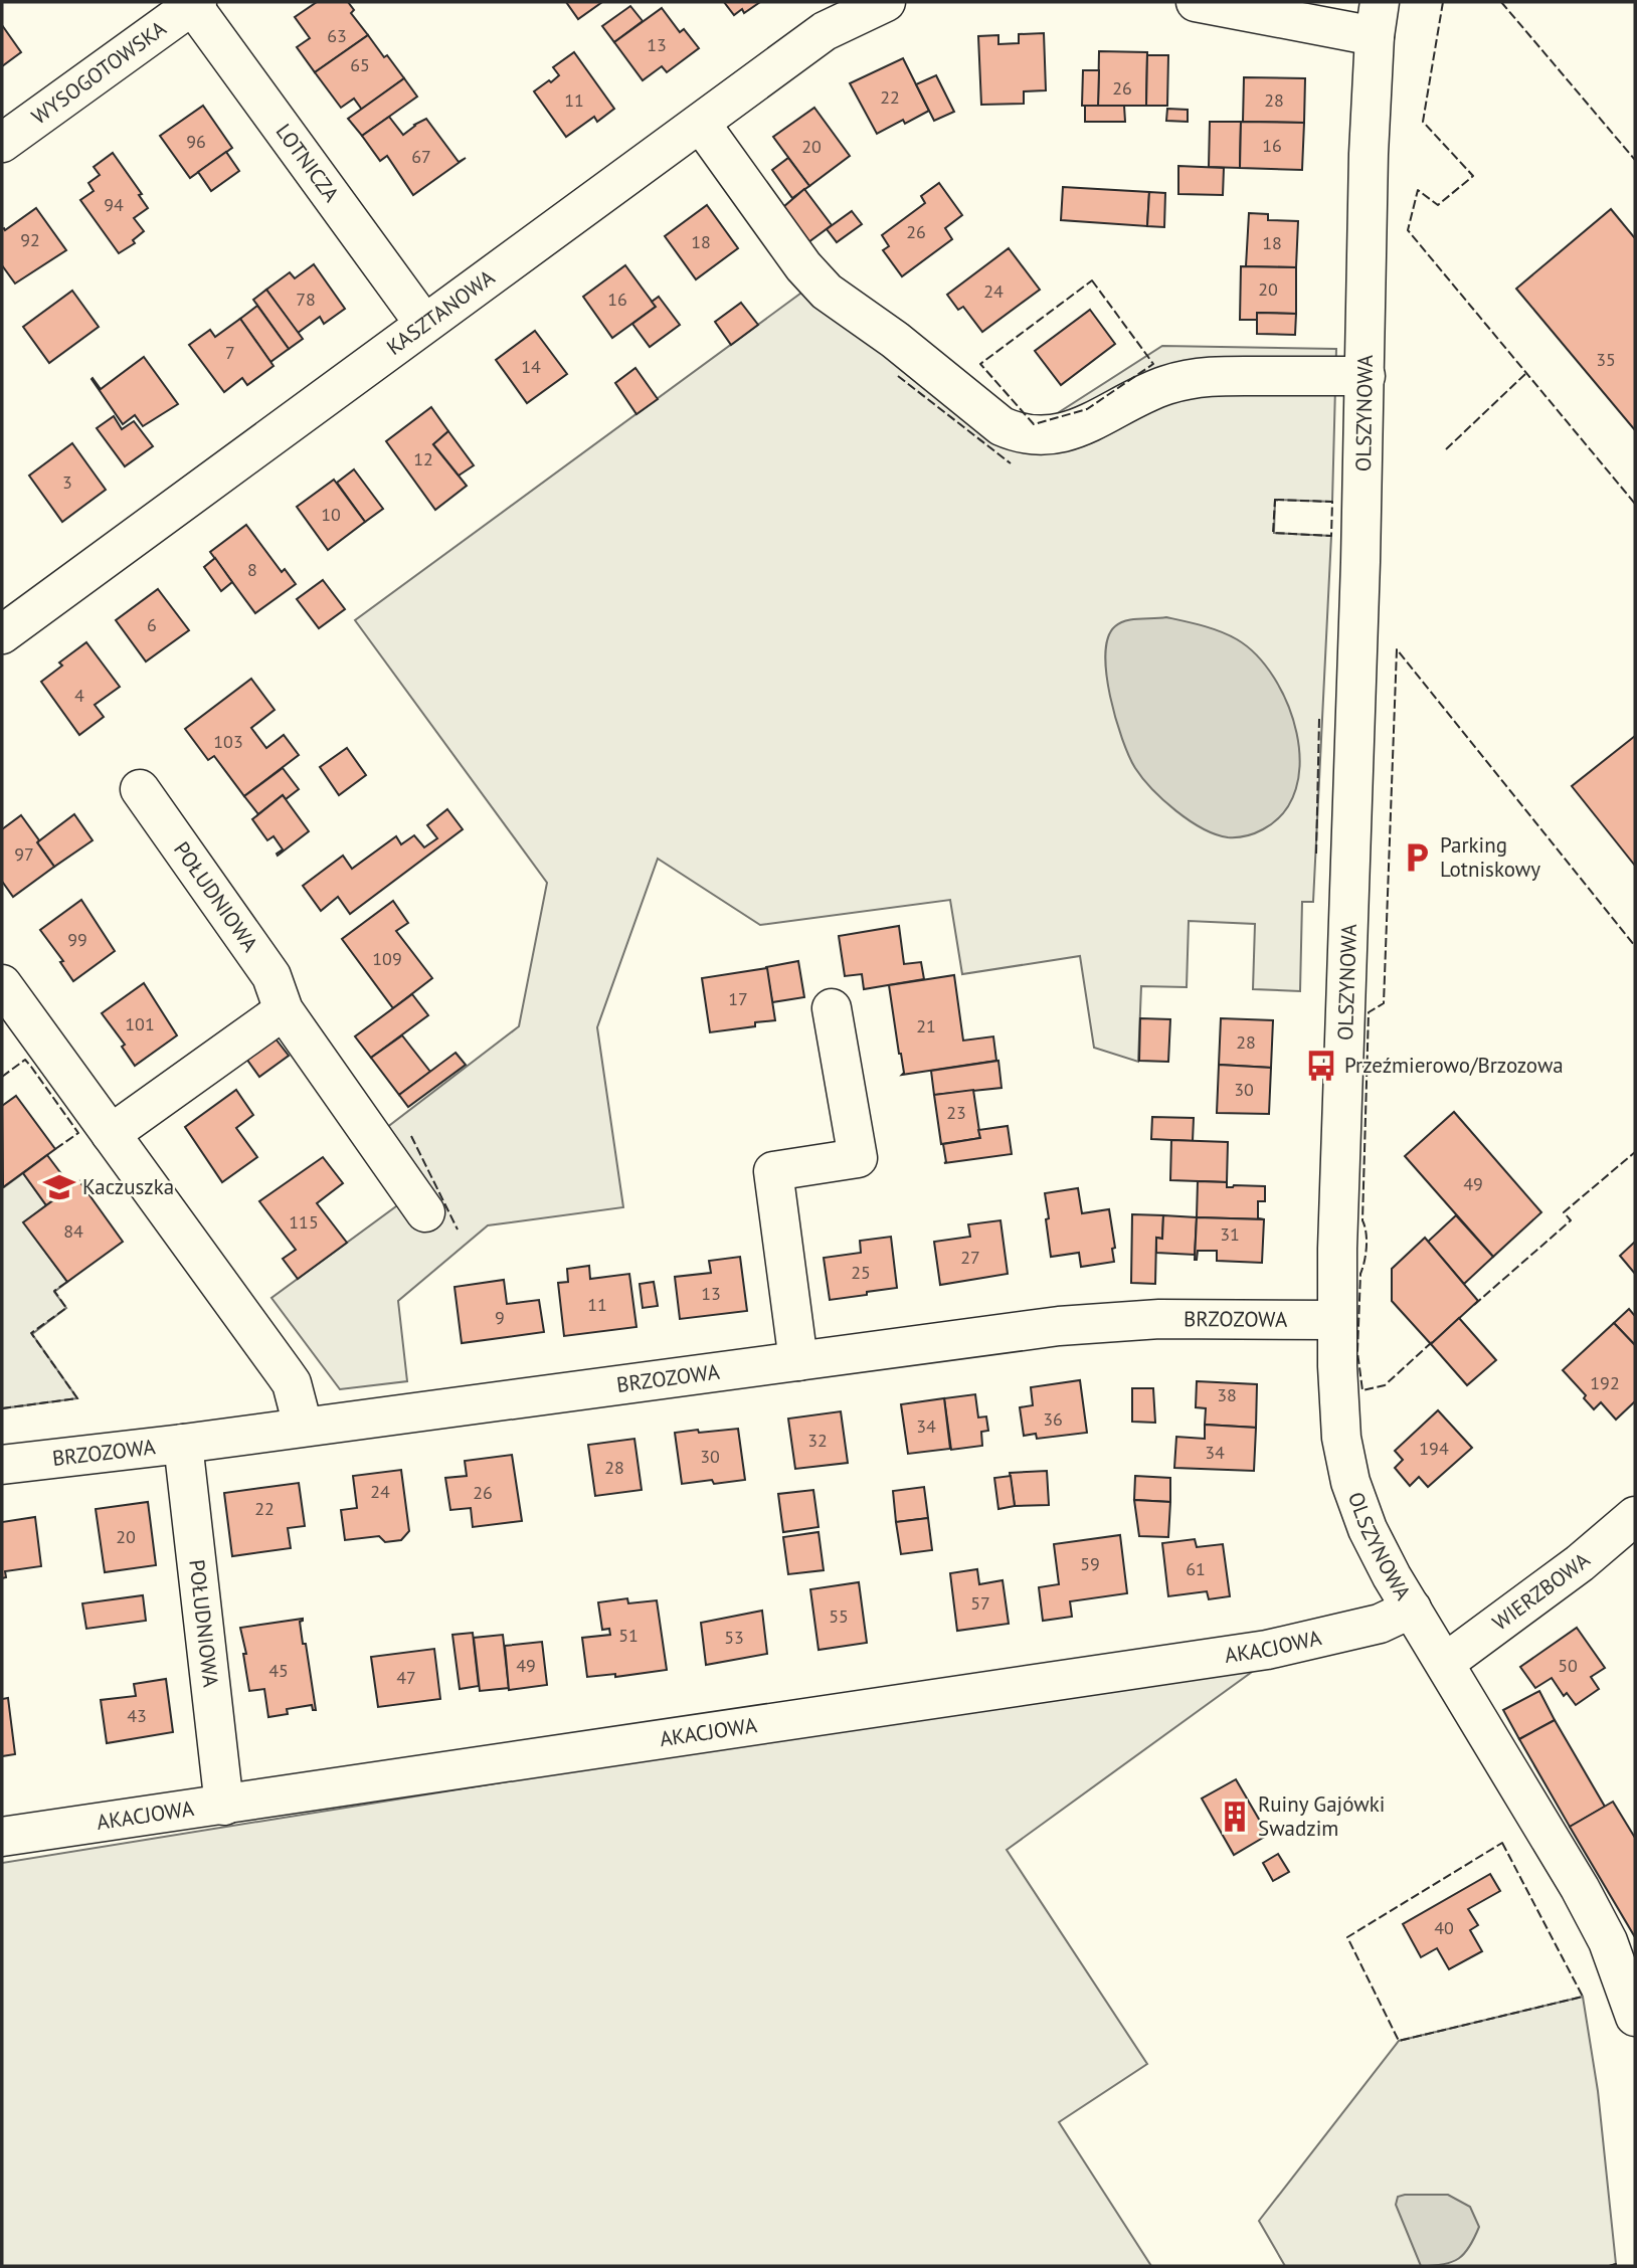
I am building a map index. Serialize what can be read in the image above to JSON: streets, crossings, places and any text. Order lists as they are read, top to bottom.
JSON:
{
  "streets": {
    "street": [
      "WYSOGOTOWSKA",
      "LOTNICZA",
      "KASZTANOWA",
      "OLSZYNOWA",
      "POŁUDNIOWA",
      "BRZOZOWA",
      "WIERZBOWA",
      "AKACJOWA"
    ]
  },
  "crossings": [
    ["WYSOGOTOWSKA", "LOTNICZA"],
    ["LOTNICZA", "KASZTANOWA"],
    ["OLSZYNOWA", "BRZOZOWA"],
    ["OLSZYNOWA", "WIERZBOWA"],
    ["OLSZYNOWA", "AKACJOWA"],
    ["POŁUDNIOWA", "BRZOZOWA"],
    ["POŁUDNIOWA", "AKACJOWA"]
  ],
  "places": {
    "parking": ["Parking Lotniskowy"],
    "bus stop": ["Przeźmierowo/Brzozowa"],
    "school or university": ["Kaczuszka"],
    "building": ["Ruiny Gajówki Swadzim"]
  },
  "house_numbers": [
    "63",
    "13",
    "65",
    "26",
    "22",
    "11",
    "28",
    "96",
    "16",
    "20",
    "67",
    "94",
    "26",
    "92",
    "18",
    "18",
    "20",
    "24",
    "78",
    "16",
    "7",
    "35",
    "14",
    "12",
    "3",
    "10",
    "8",
    "6",
    "4",
    "103",
    "97",
    "99",
    "109",
    "17",
    "101",
    "21",
    "28",
    "30",
    "23",
    "49",
    "115",
    "84",
    "31",
    "27",
    "25",
    "13",
    "11",
    "9",
    "192",
    "38",
    "36",
    "34",
    "32",
    "194",
    "34",
    "30",
    "28",
    "24",
    "26",
    "22",
    "20",
    "59",
    "61",
    "57",
    "55",
    "51",
    "53",
    "49",
    "50",
    "45",
    "47",
    "43",
    "40"
  ]
}
